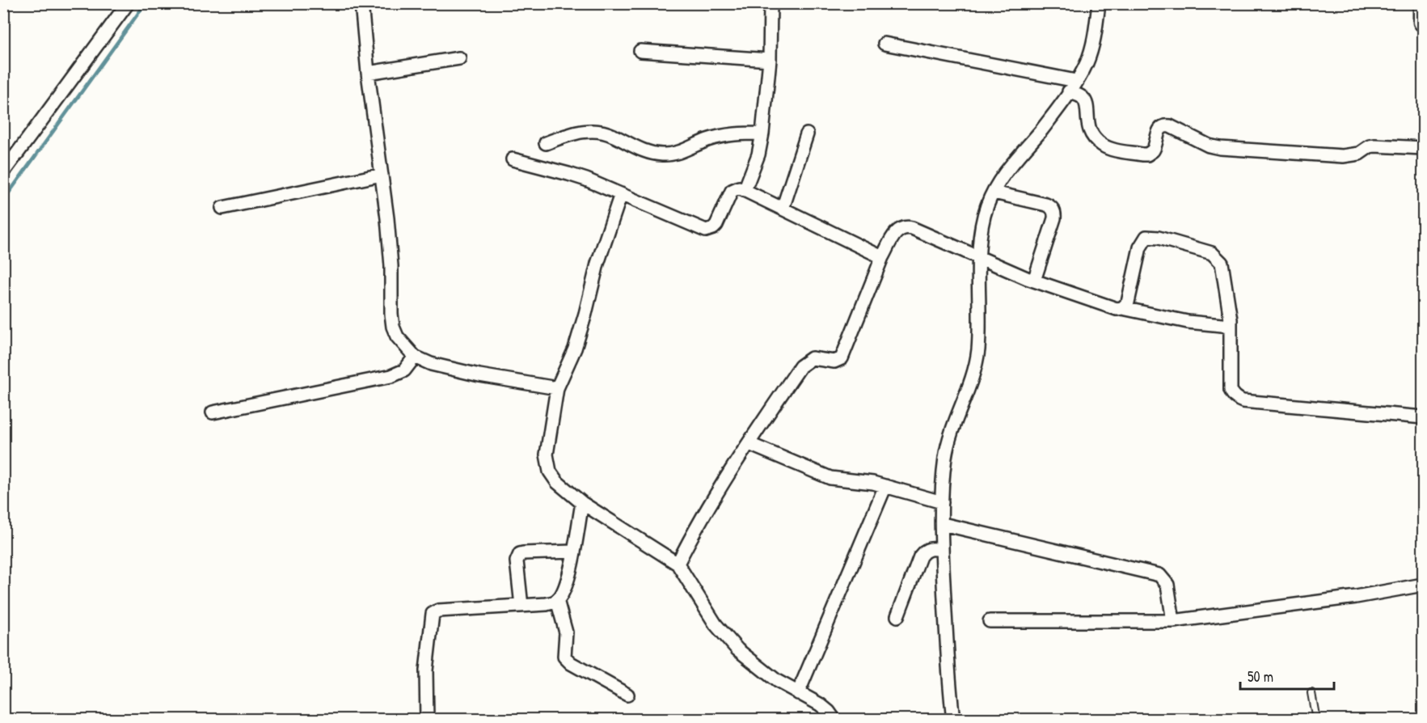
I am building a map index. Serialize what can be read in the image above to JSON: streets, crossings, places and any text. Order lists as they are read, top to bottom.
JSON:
{
  "scale_bar": "50 m"
}
